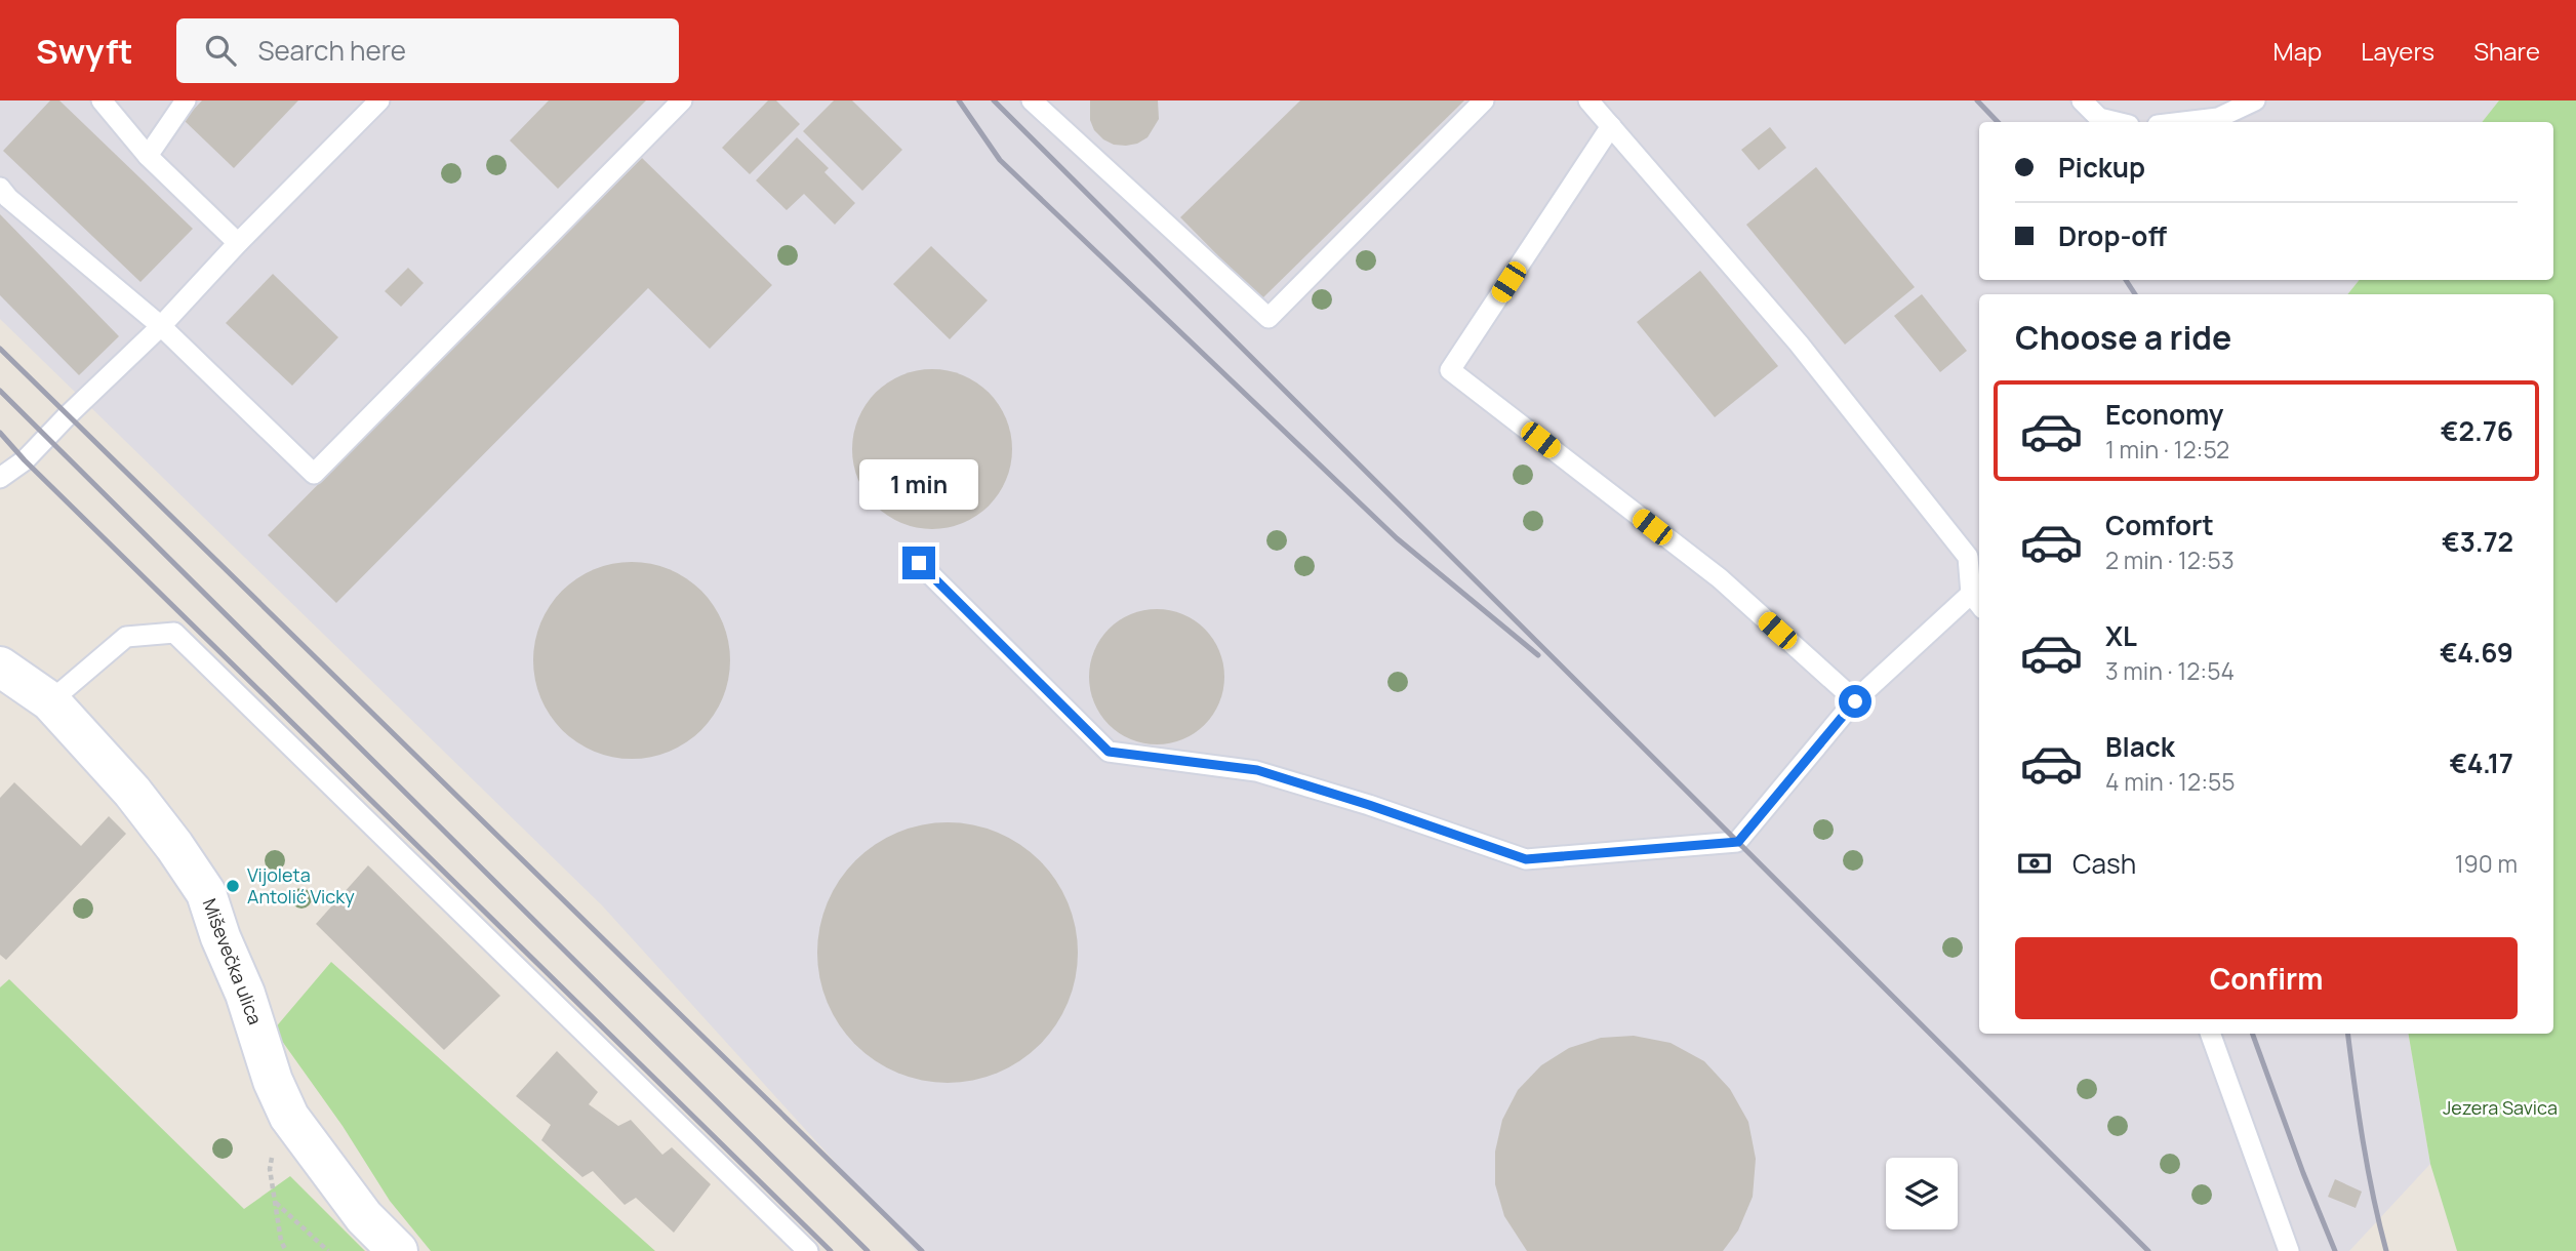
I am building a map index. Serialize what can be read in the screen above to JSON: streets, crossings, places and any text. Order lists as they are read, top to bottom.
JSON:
{
  "streets": {
    "street": ["Miševečka ulica"]
  },
  "parks": ["Jezera Savica"],
  "places": ["Vijoleta Antolić Vicky"],
  "page": {
    "header": "Swyft",
    "search": "Search here",
    "nav": ["Map", "Layers", "Share"],
    "banner": ["Pickup", "Drop-off"],
    "heading": "Choose a ride",
    "list": [
      {
        "name": "Economy",
        "note": "1 min · 12:52",
        "value": "€2.76"
      },
      {
        "name": "Comfort",
        "note": "2 min · 12:53",
        "value": "€3.72"
      },
      {
        "name": "XL",
        "note": "3 min · 12:54",
        "value": "€4.69"
      },
      {
        "name": "Black",
        "note": "4 min · 12:55",
        "value": "€4.17"
      }
    ],
    "bubble": "1 min",
    "pay": ["Cash", "190 m"],
    "buttons": "Confirm"
  }
}
